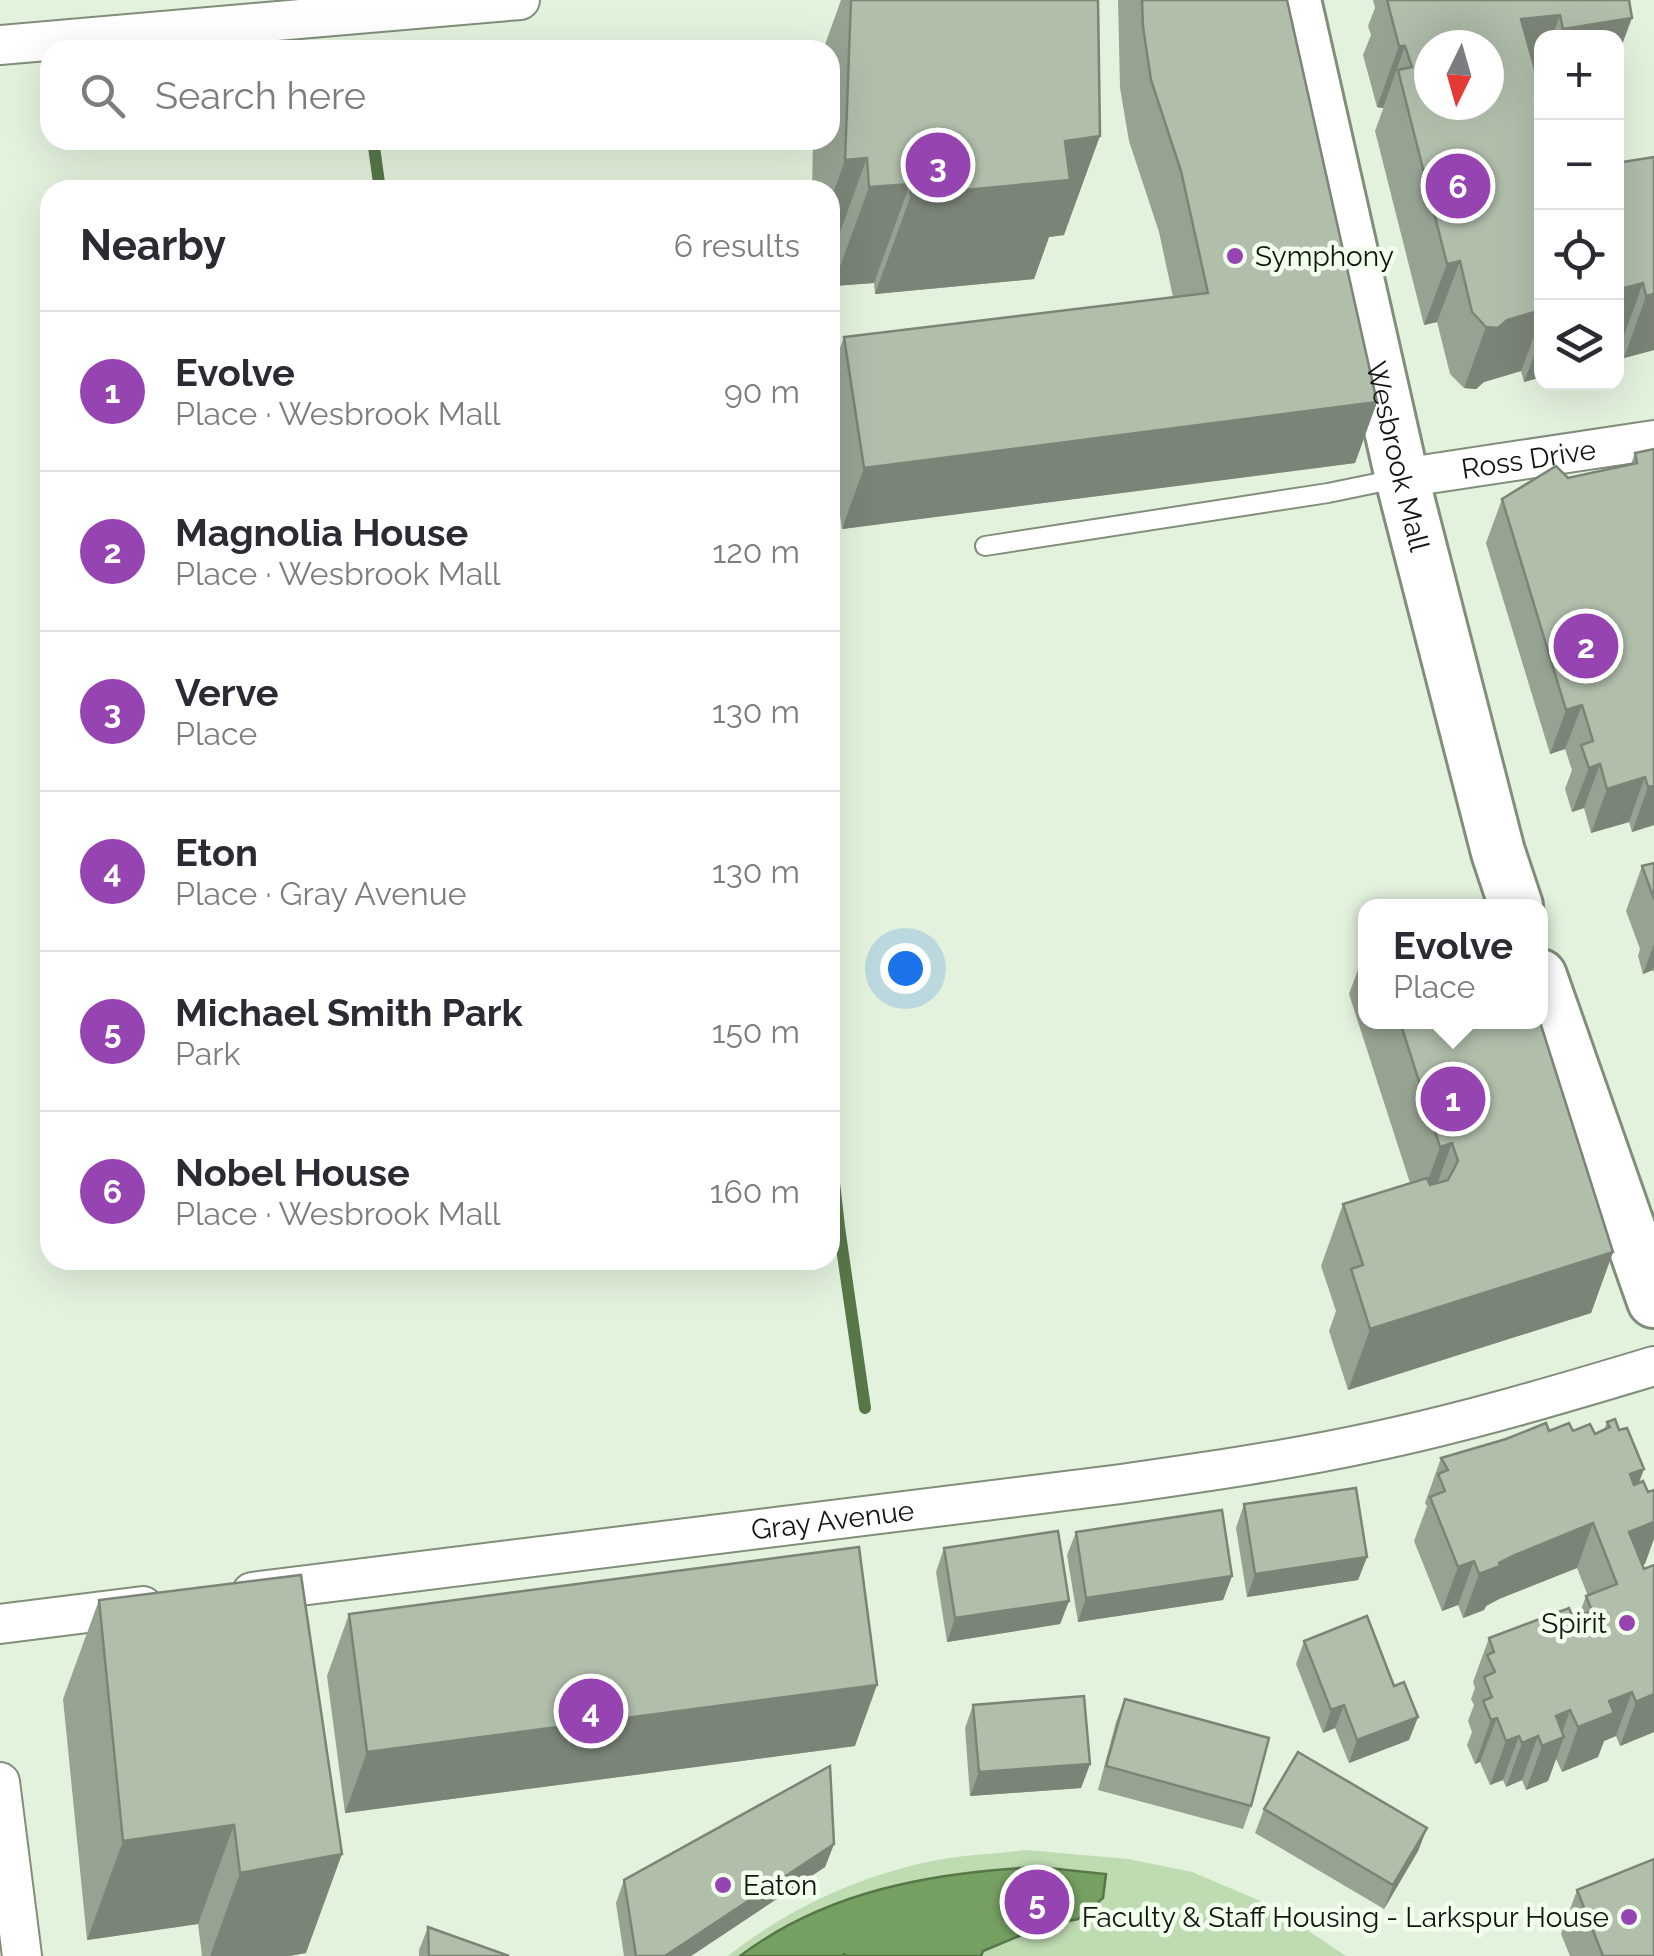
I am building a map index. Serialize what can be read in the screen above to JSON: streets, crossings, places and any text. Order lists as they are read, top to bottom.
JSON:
{
  "streets": {
    "street": ["Wesbrook Mall", "Ross Drive", "Gray Avenue"]
  },
  "crossings": [
    ["Wesbrook Mall", "Ross Drive"]
  ],
  "places": [
    "Symphony",
    "Spirit",
    "Eaton",
    "Faculty & Staff Housing - Larkspur House"
  ],
  "north": "bottom",
  "page": {
    "map_buttons": ["+", "−"],
    "search": "Search here",
    "pins": [
      "3",
      "6",
      "2",
      "1",
      "4",
      "5"
    ],
    "heading": ["Nearby", "6 results"],
    "list": [
      {
        "mark": "1",
        "name": "Evolve",
        "note": "Place · Wesbrook Mall",
        "value": "90 m"
      },
      {
        "mark": "2",
        "name": "Magnolia House",
        "note": "Place · Wesbrook Mall",
        "value": "120 m"
      },
      {
        "mark": "3",
        "name": "Verve",
        "note": "Place",
        "value": "130 m"
      },
      {
        "mark": "4",
        "name": "Eton",
        "note": "Place · Gray Avenue",
        "value": "130 m"
      },
      {
        "mark": "5",
        "name": "Michael Smith Park",
        "note": "Park",
        "value": "150 m"
      },
      {
        "mark": "6",
        "name": "Nobel House",
        "note": "Place · Wesbrook Mall",
        "value": "160 m"
      }
    ],
    "popup": ["Evolve", "Place"]
  }
}
